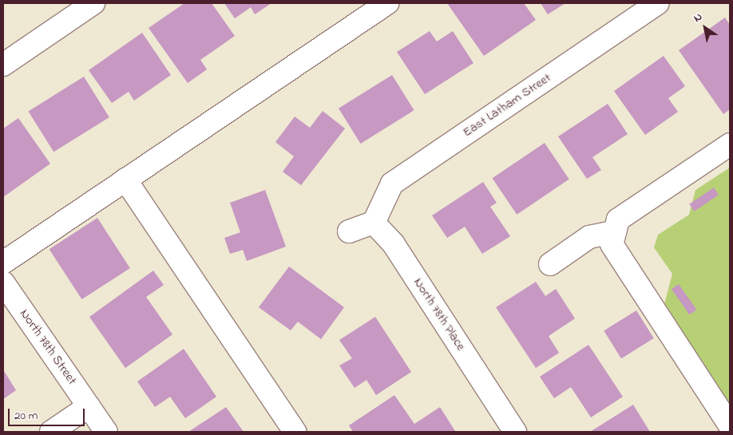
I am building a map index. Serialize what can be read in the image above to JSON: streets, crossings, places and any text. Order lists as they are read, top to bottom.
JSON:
{
  "streets": {
    "street": ["East Latham Street", "North 78th Place", "North 78th Street"]
  },
  "crossings": [
    ["East Latham Street", "North 78th Place"]
  ],
  "scale_bar": "20 m",
  "north": "top left"
}
